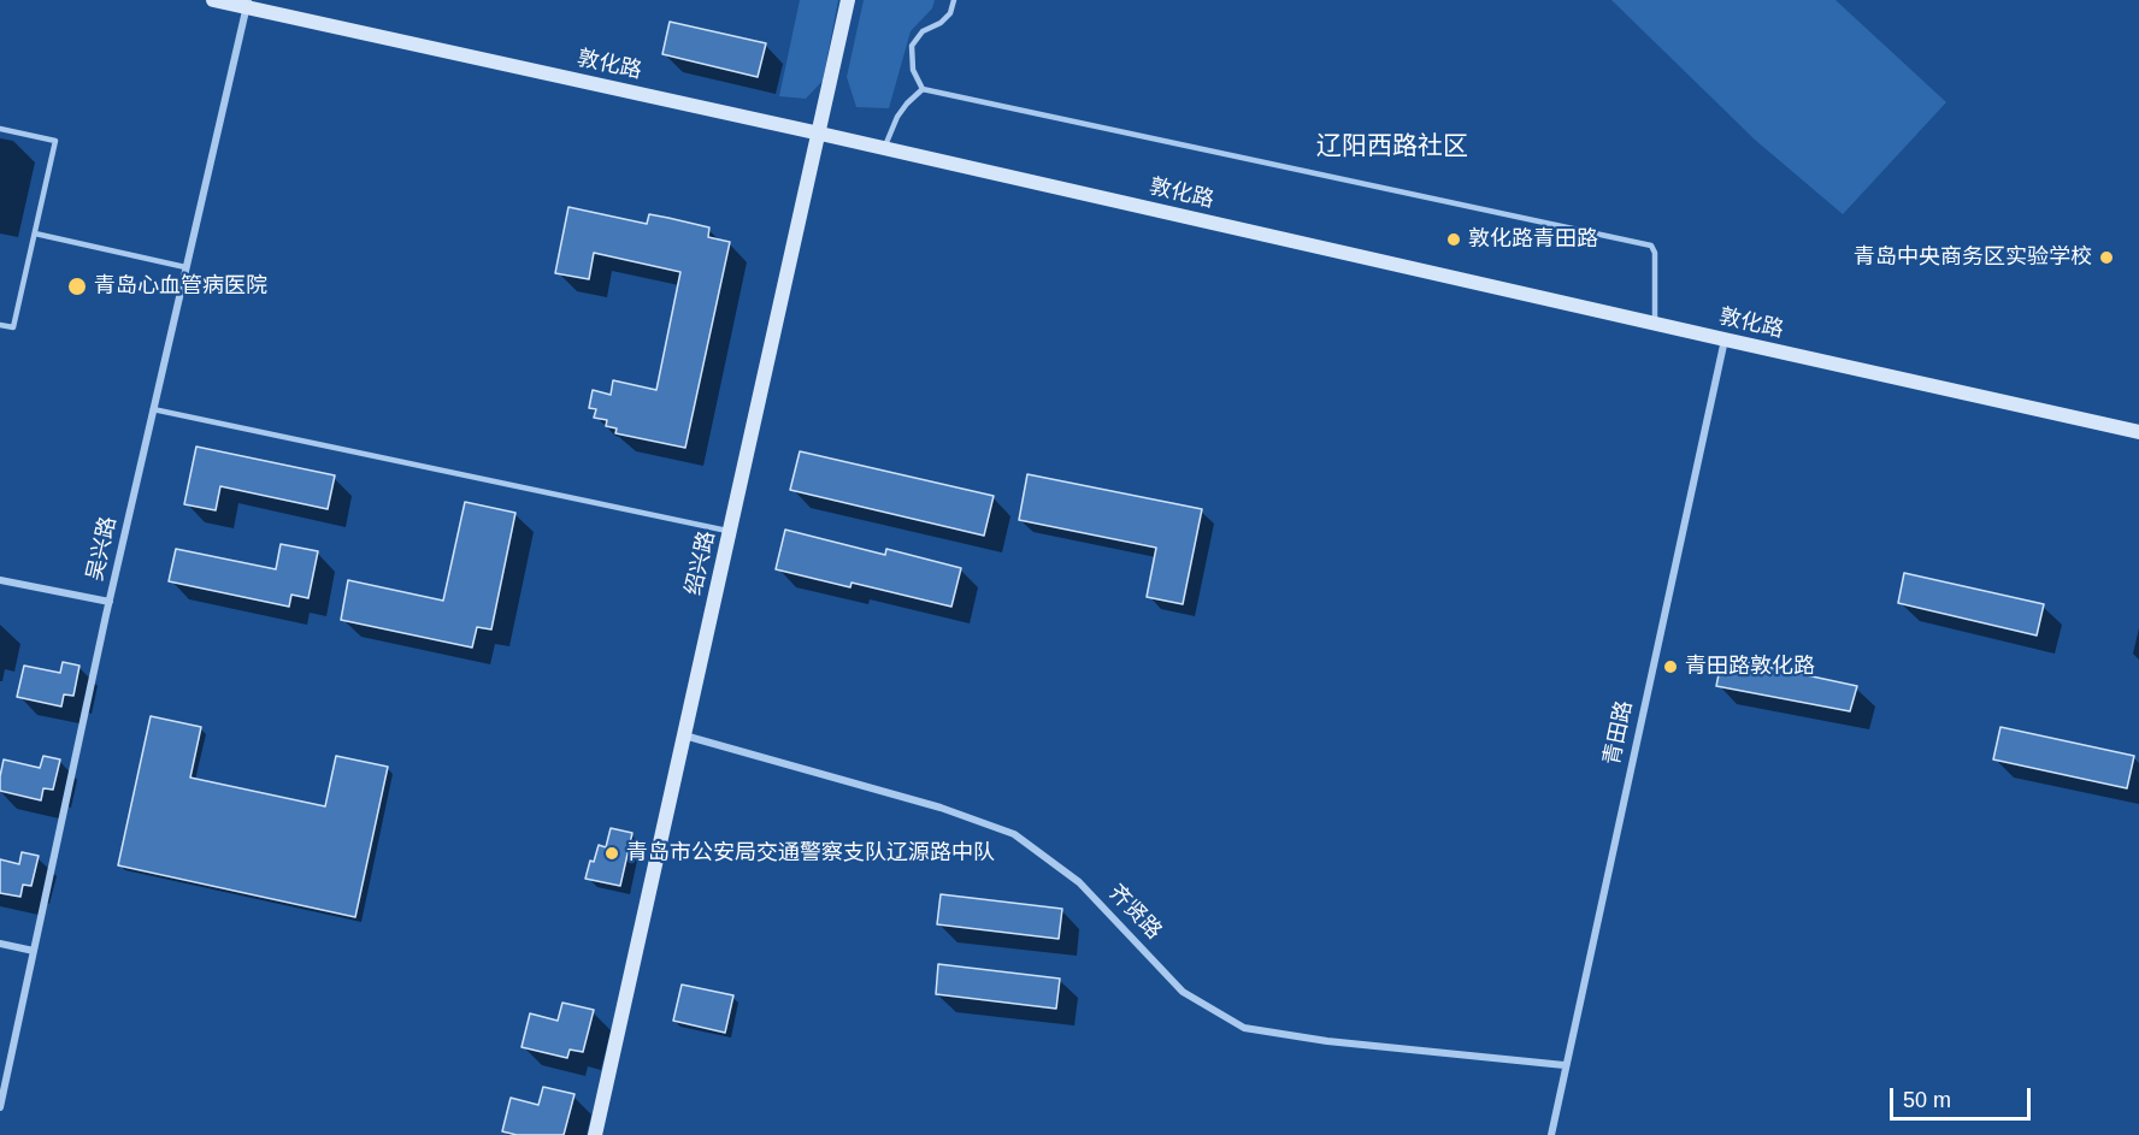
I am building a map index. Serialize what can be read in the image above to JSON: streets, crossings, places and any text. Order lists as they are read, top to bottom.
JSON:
{
  "streets": {
    "main road": ["敦化路", "绍兴路"],
    "street": ["吴兴路", "青田路", "齐贤路"]
  },
  "crossings": [
    ["敦化路", "吴兴路"],
    ["敦化路", "绍兴路"],
    ["敦化路", "青田路"],
    ["绍兴路", "齐贤路"],
    ["青田路", "齐贤路"]
  ],
  "districts": ["辽阳西路社区"],
  "places": [
    "敦化路青田路",
    "青岛中央商务区实验学校",
    "青岛心血管病医院",
    "青田路敦化路",
    "青岛市公安局交通警察支队辽源路中队"
  ],
  "scale_bar": "50 m"
}
